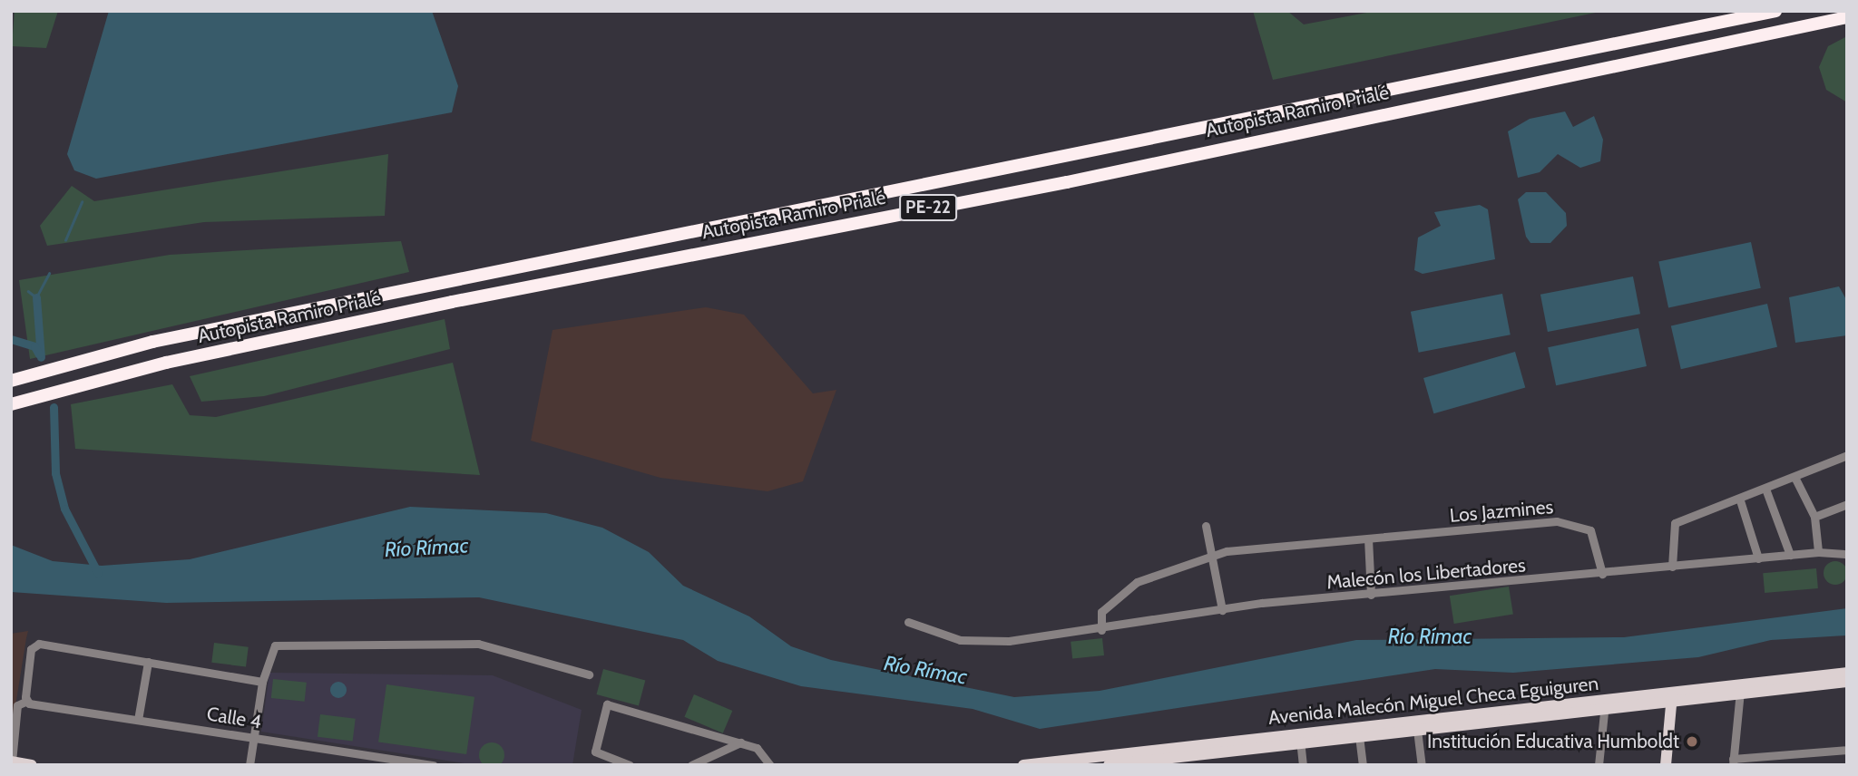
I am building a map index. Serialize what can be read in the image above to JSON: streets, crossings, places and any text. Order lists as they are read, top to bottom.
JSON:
{
  "streets": {
    "highway": ["Autopista Ramiro Prialé", "PE-22"],
    "main road": ["Avenida Malecón Miguel Checa Eguiguren"],
    "street": ["Los Jazmines", "Malecón los Libertadores", "Calle 4"]
  },
  "crossings": [
    ["Los Jazmines", "Malecón los Libertadores"]
  ],
  "water": ["Río Rímac"],
  "places": ["Institución Educativa Humboldt"]
}
